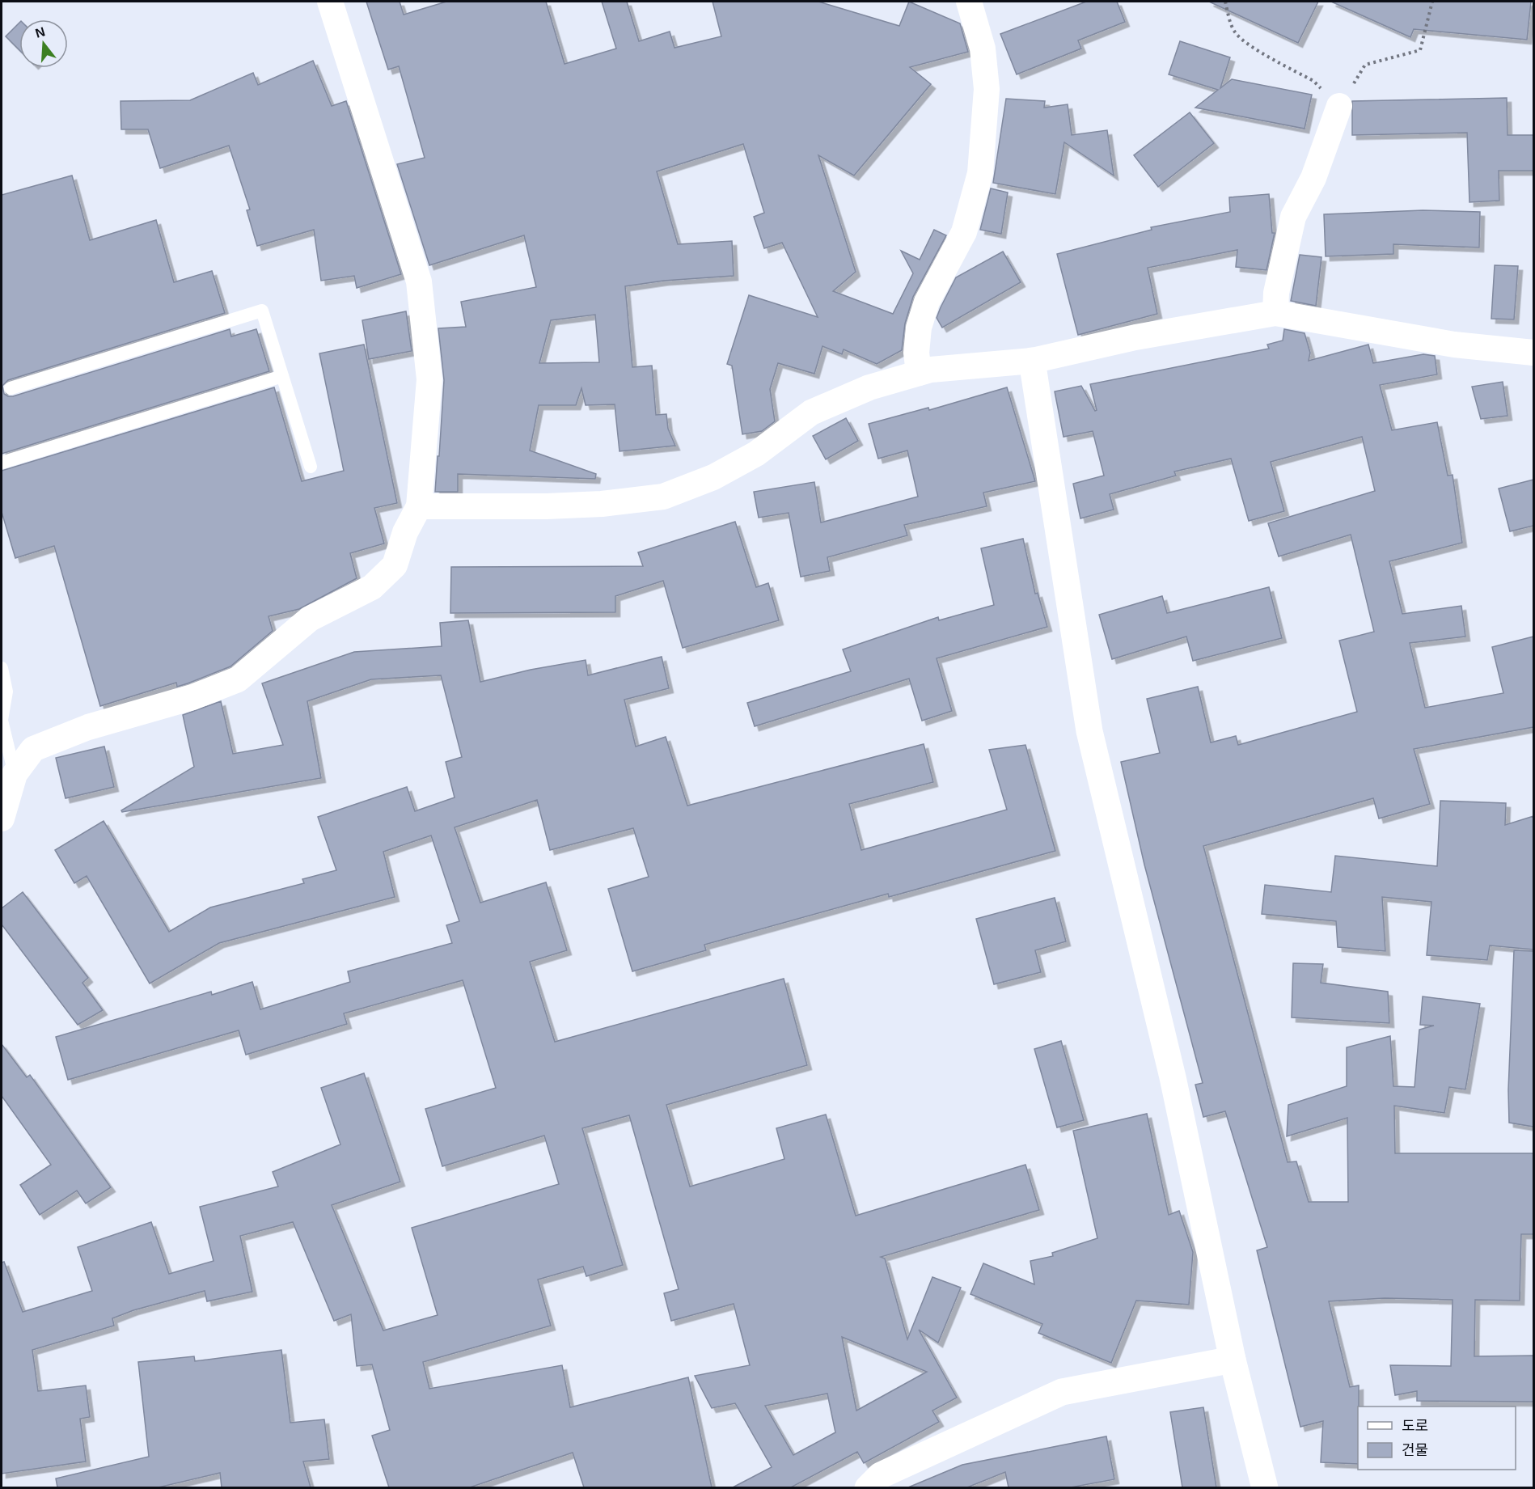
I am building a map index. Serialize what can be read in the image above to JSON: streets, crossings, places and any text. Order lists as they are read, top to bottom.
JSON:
{
  "legend": ["도로", "건물"],
  "north": "top"
}
